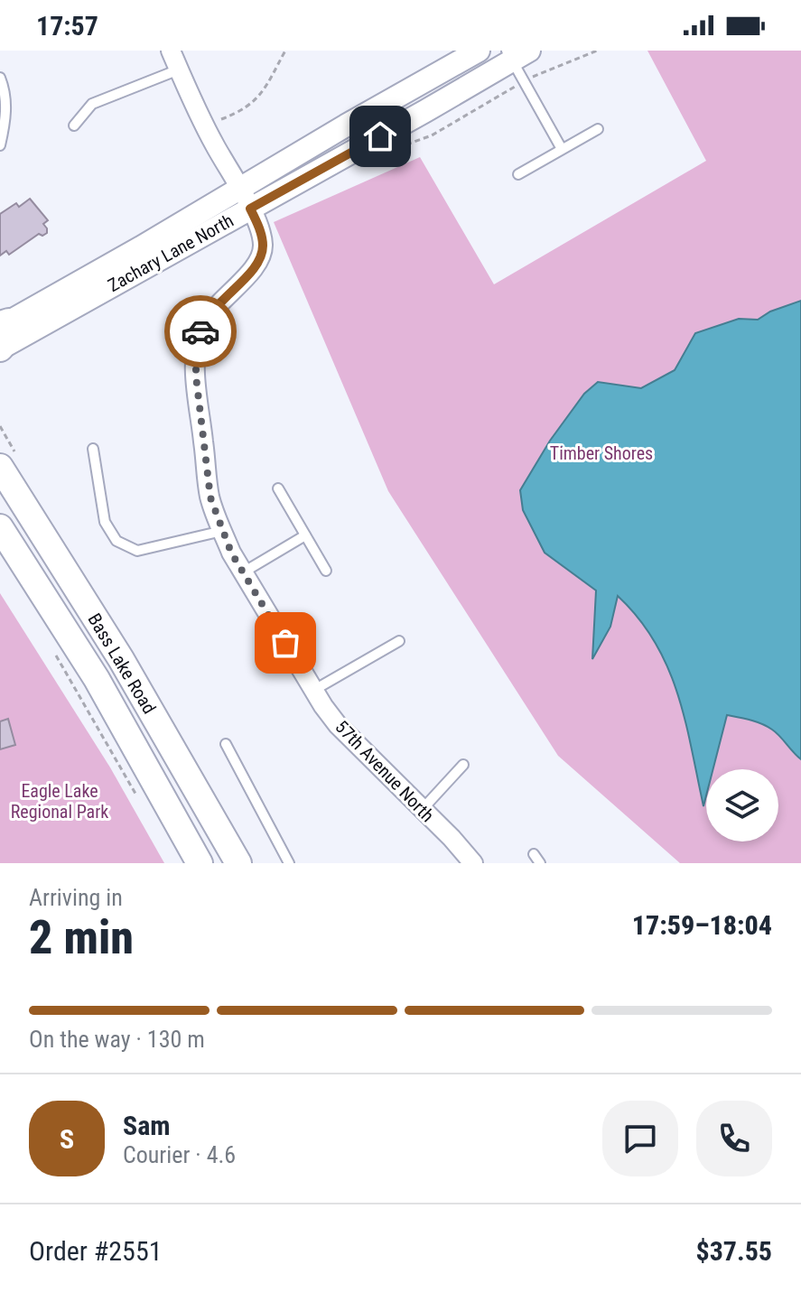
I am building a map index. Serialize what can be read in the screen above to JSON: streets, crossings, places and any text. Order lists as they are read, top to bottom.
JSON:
{
  "streets": {
    "main road": ["Bass Lake Road"],
    "street": ["Zachary Lane North", "57th Avenue North"]
  },
  "crossings": [
    ["Zachary Lane North", "57th Avenue North"]
  ],
  "parks": ["Timber Shores", "Eagle Lake Regional Park"],
  "page": {
    "status": "17:57",
    "heading": ["2 min", "Arriving in", "17:59–18:04"],
    "panel": [
      "Sam",
      "Courier · 4.6",
      "Order #2551",
      "$37.55"
    ],
    "bar": "On the way · 130 m",
    "round": "S"
  }
}
